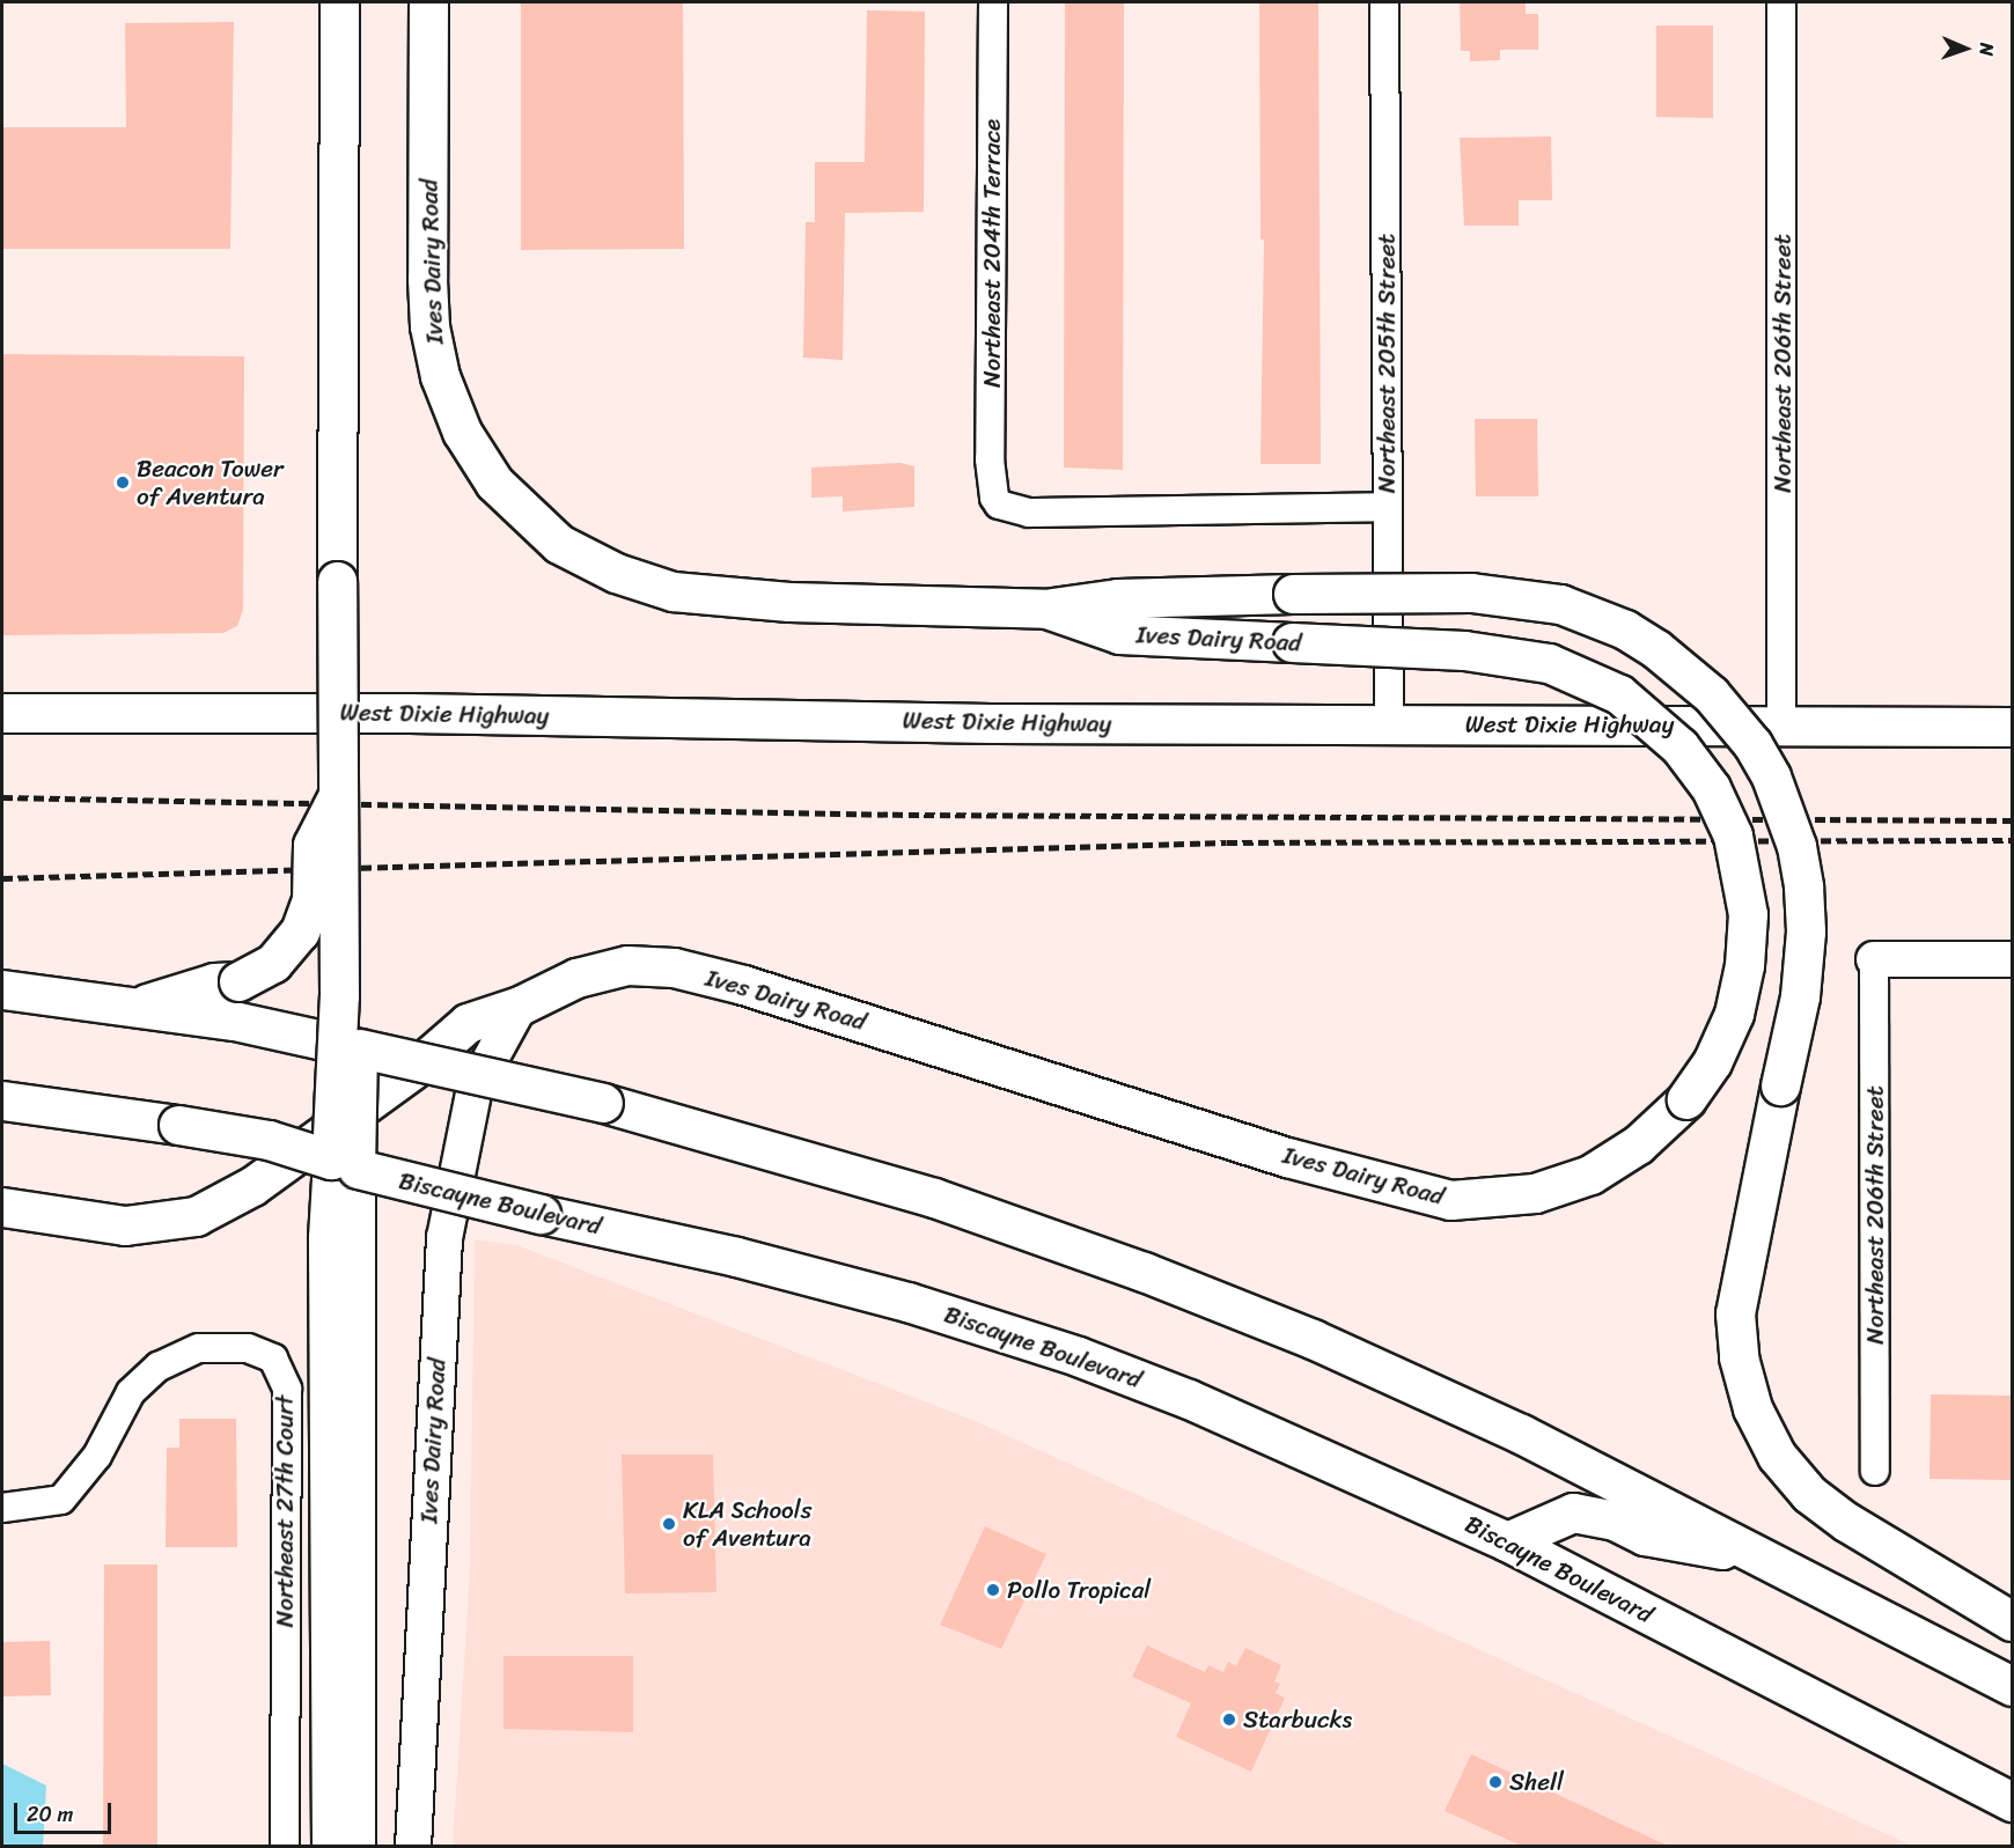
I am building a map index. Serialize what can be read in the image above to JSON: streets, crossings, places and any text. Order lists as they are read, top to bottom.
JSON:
{
  "streets": {
    "main road": ["Ives Dairy Road", "West Dixie Highway", "Biscayne Boulevard"],
    "street": [
      "Northeast 204th Terrace",
      "Northeast 205th Street",
      "Northeast 206th Street",
      "Northeast 27th Court"
    ]
  },
  "crossings": [
    ["Northeast 204th Terrace", "Northeast 205th Street"],
    ["Northeast 205th Street", "West Dixie Highway"],
    ["Northeast 206th Street", "West Dixie Highway"]
  ],
  "places": [
    "Beacon Tower of Aventura",
    "KLA Schools of Aventura",
    "Pollo Tropical",
    "Starbucks",
    "Shell"
  ],
  "scale_bar": "20 m",
  "north": "right"
}
